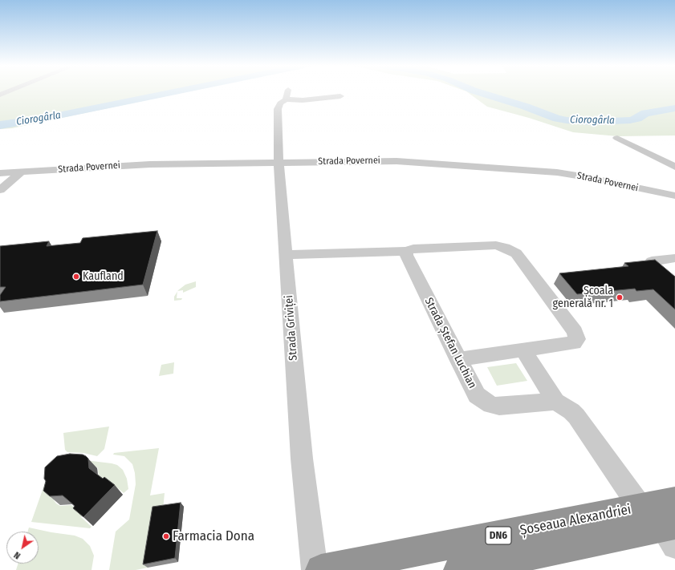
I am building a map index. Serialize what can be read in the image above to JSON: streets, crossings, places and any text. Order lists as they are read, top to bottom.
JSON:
{
  "streets": {
    "highway": ["Șoseaua Alexandriei", "DN6"],
    "street": ["Strada Povernei", "Strada Griviței", "Strada Ștefan Luchian"]
  },
  "crossings": [
    ["Strada Povernei", "Strada Griviței"],
    ["Strada Ștefan Luchian", "Șoseaua Alexandriei"]
  ],
  "water": ["Ciorogârla"],
  "places": ["Kaufland", "Școala generală nr. 1", "Farmacia Dona"],
  "north": "bottom left"
}
